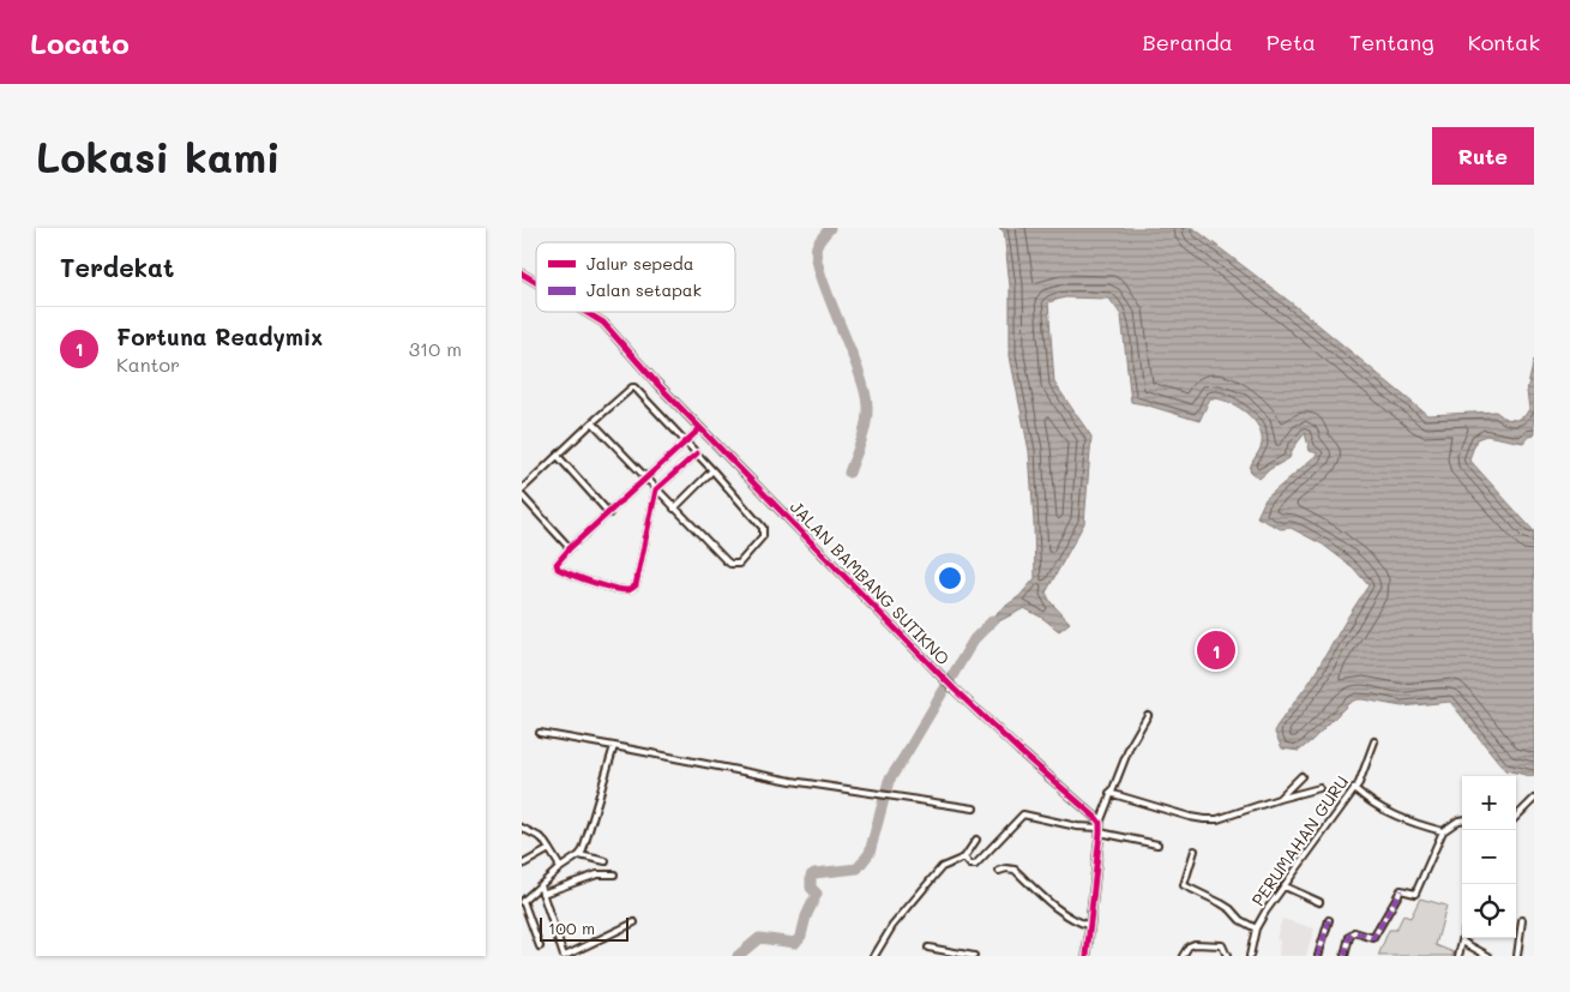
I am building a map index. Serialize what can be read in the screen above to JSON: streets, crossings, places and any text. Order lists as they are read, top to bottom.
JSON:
{
  "streets": {
    "street": ["JALAN BAMBANG SUTIKNO", "PERUMAHAN GURU"]
  },
  "legend": ["Jalur sepeda", "Jalan setapak"],
  "scale_bar": "100 m",
  "page": {
    "header": "Locato",
    "nav": [
      "Beranda",
      "Peta",
      "Tentang",
      "Kontak"
    ],
    "buttons": "Rute",
    "title": "Lokasi kami",
    "heading": "Terdekat",
    "list": [
      {
        "mark": "1",
        "name": "Fortuna Readymix",
        "note": "Kantor",
        "value": "310 m"
      }
    ],
    "pins": "1",
    "map_buttons": ["+", "−"],
    "scale": "100 m"
  }
}
